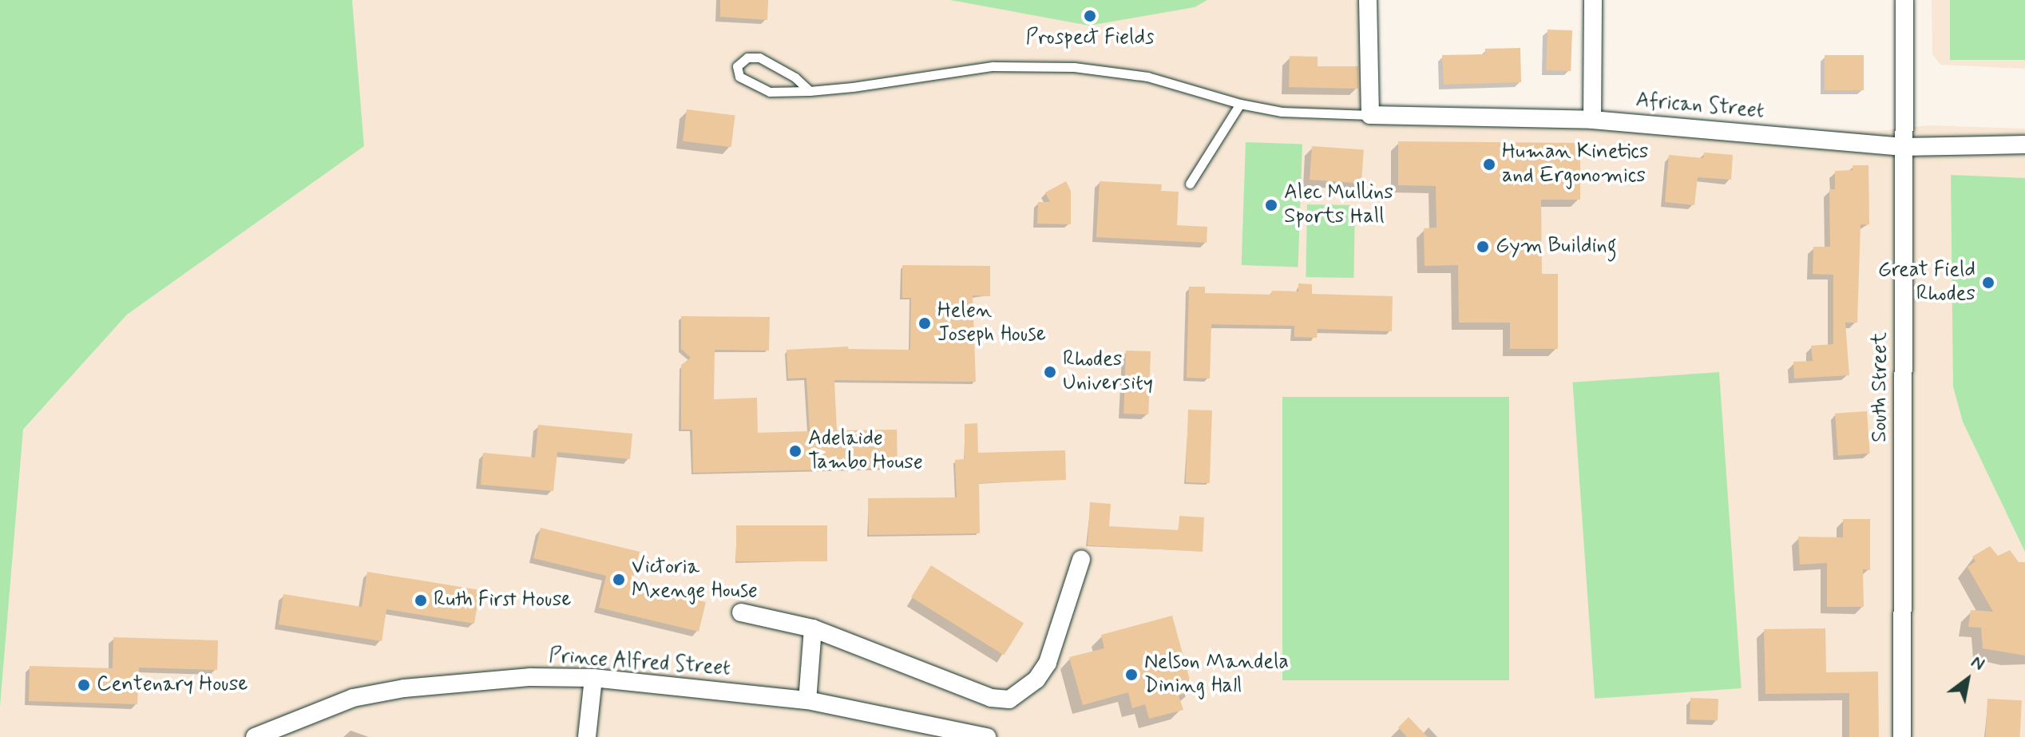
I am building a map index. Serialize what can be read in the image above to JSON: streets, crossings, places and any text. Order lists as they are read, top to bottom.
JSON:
{
  "streets": {
    "street": ["African Street", "South Street", "Prince Alfred Street"]
  },
  "crossings": [
    ["African Street", "South Street"]
  ],
  "places": [
    "Prospect Fields",
    "Human Kinetics and Ergonomics",
    "Alec Mullins Sports Hall",
    "Gym Building",
    "Great Field Rhodes",
    "Helen Joseph House",
    "Rhodes University",
    "Adelaide Tambo House",
    "Victoria Mxenge House",
    "Ruth First House",
    "Nelson Mandela Dining Hall",
    "Centenary House"
  ],
  "north": "top right"
}
